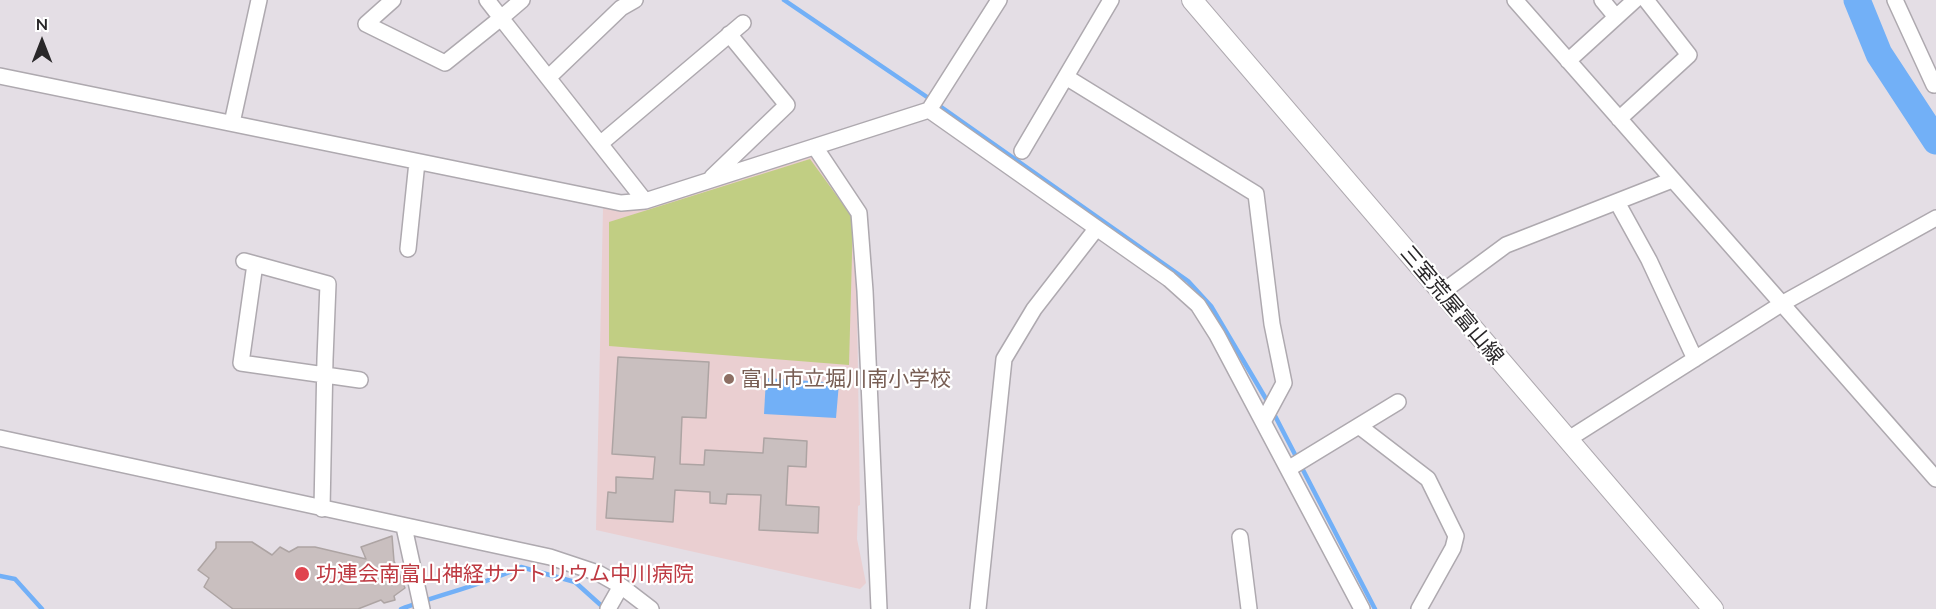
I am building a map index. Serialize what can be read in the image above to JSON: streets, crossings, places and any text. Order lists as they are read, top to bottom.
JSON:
{
  "streets": {
    "main road": ["三室荒屋富山線"]
  },
  "places": ["富山市立堀川南小学校", "功連会南富山神経サナトリウム中川病院"],
  "north": "top"
}
